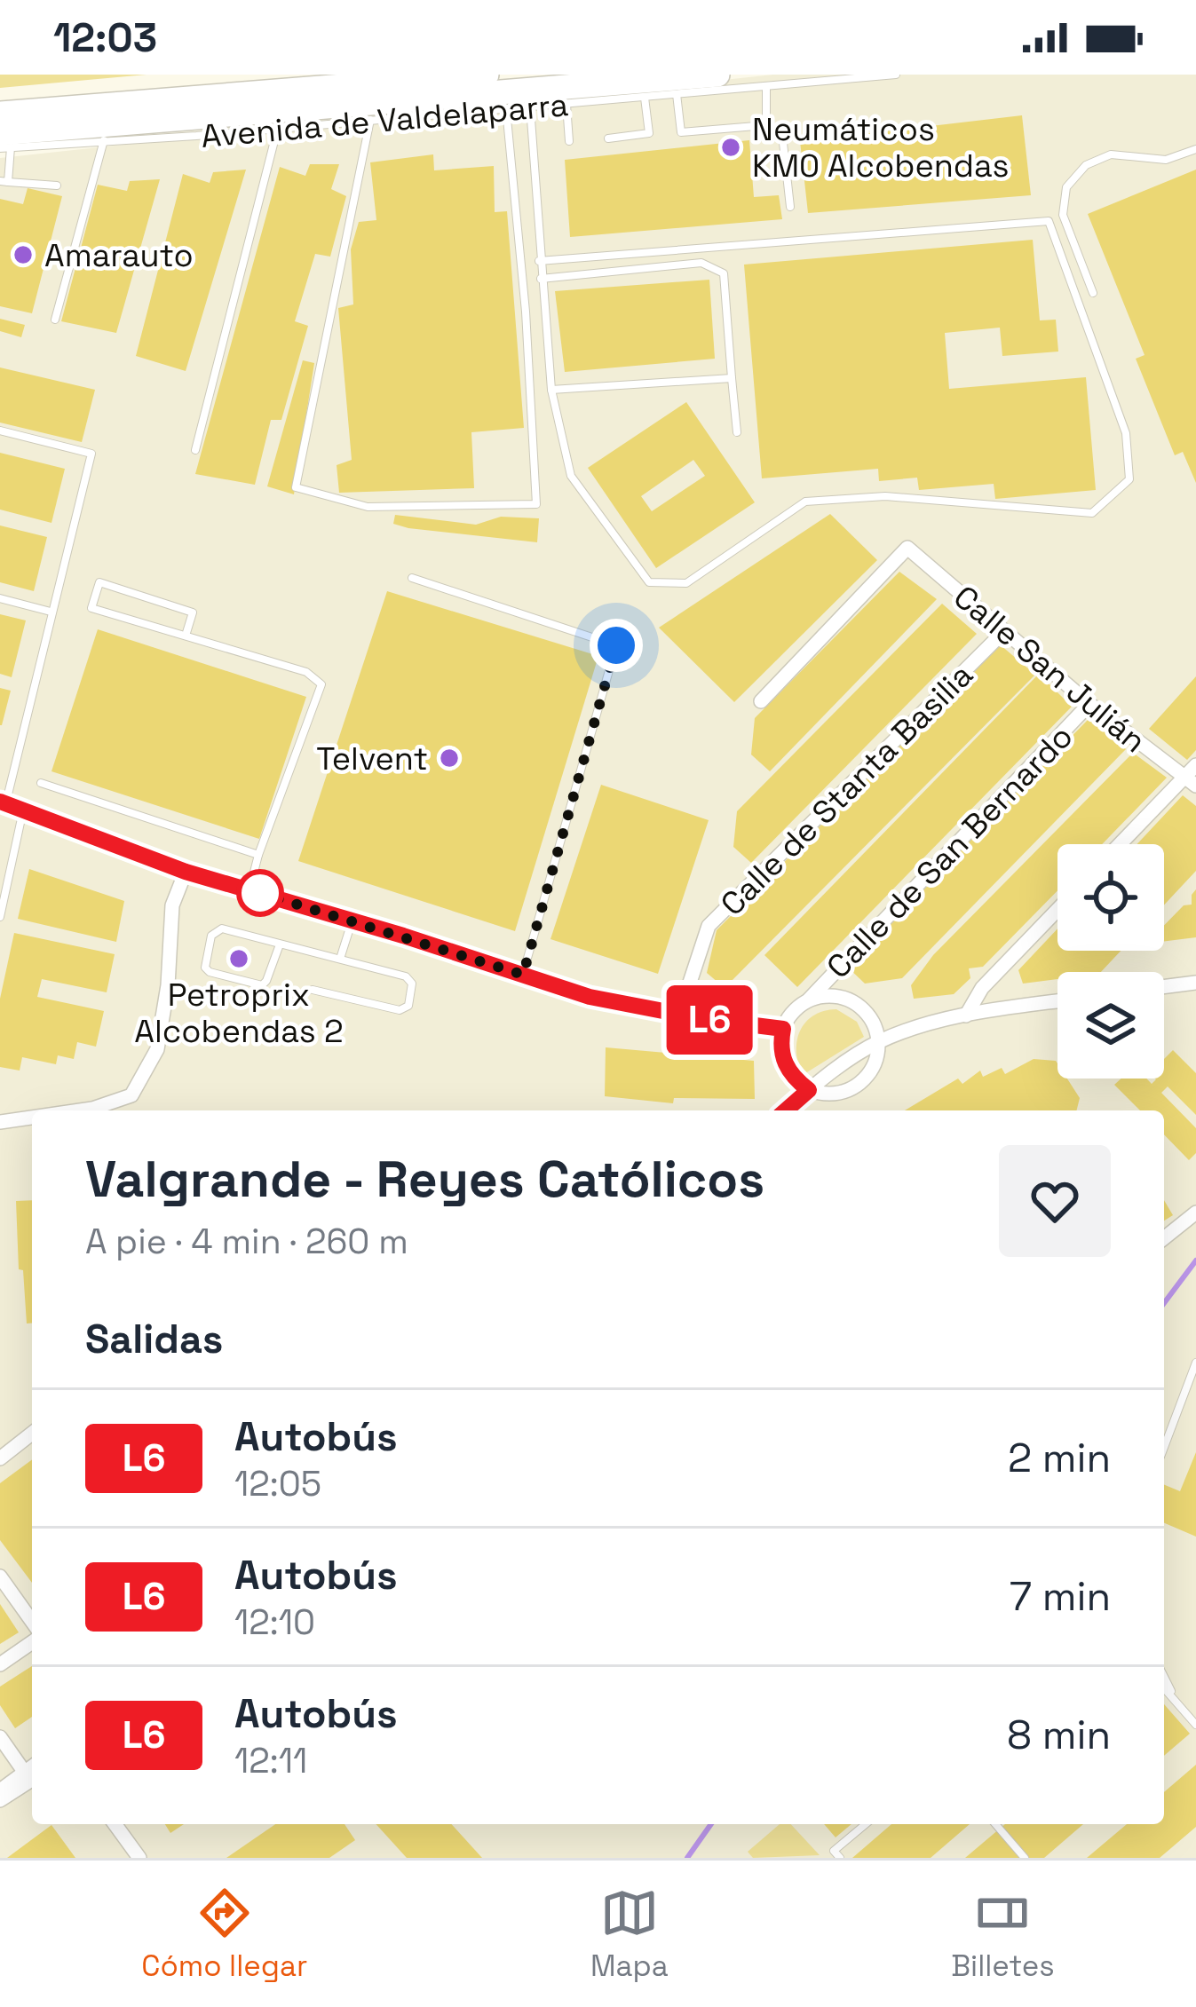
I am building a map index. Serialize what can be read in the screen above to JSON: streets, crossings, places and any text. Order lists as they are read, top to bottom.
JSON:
{
  "streets": {
    "highway": ["Avenida de Valdelaparra"],
    "street": ["Calle San Julián", "Calle de Stanta Basilia", "Calle de San Bernardo"]
  },
  "crossings": [
    ["Calle San Julián", "Calle de Stanta Basilia"],
    ["Calle San Julián", "Calle de San Bernardo"]
  ],
  "places": [
    "Neumáticos KM0 Alcobendas",
    "Amarauto",
    "Telvent",
    "Petroprix Alcobendas 2"
  ],
  "lines": ["bus line L6"],
  "page": {
    "status": "12:03",
    "on_map": "L6",
    "heading": [
      ["Valgrande - Reyes Católicos", "A pie · 4 min · 260 m"],
      "Salidas"
    ],
    "list": [
      {
        "mark": "L6",
        "name": "Autobús",
        "note": "12:05",
        "value": "2 min"
      },
      {
        "mark": "L6",
        "name": "Autobús",
        "note": "12:10",
        "value": "7 min"
      },
      {
        "mark": "L6",
        "name": "Autobús",
        "note": "12:11",
        "value": "8 min"
      }
    ],
    "tabs": ["Cómo llegar", "Mapa", "Billetes"]
  }
}
